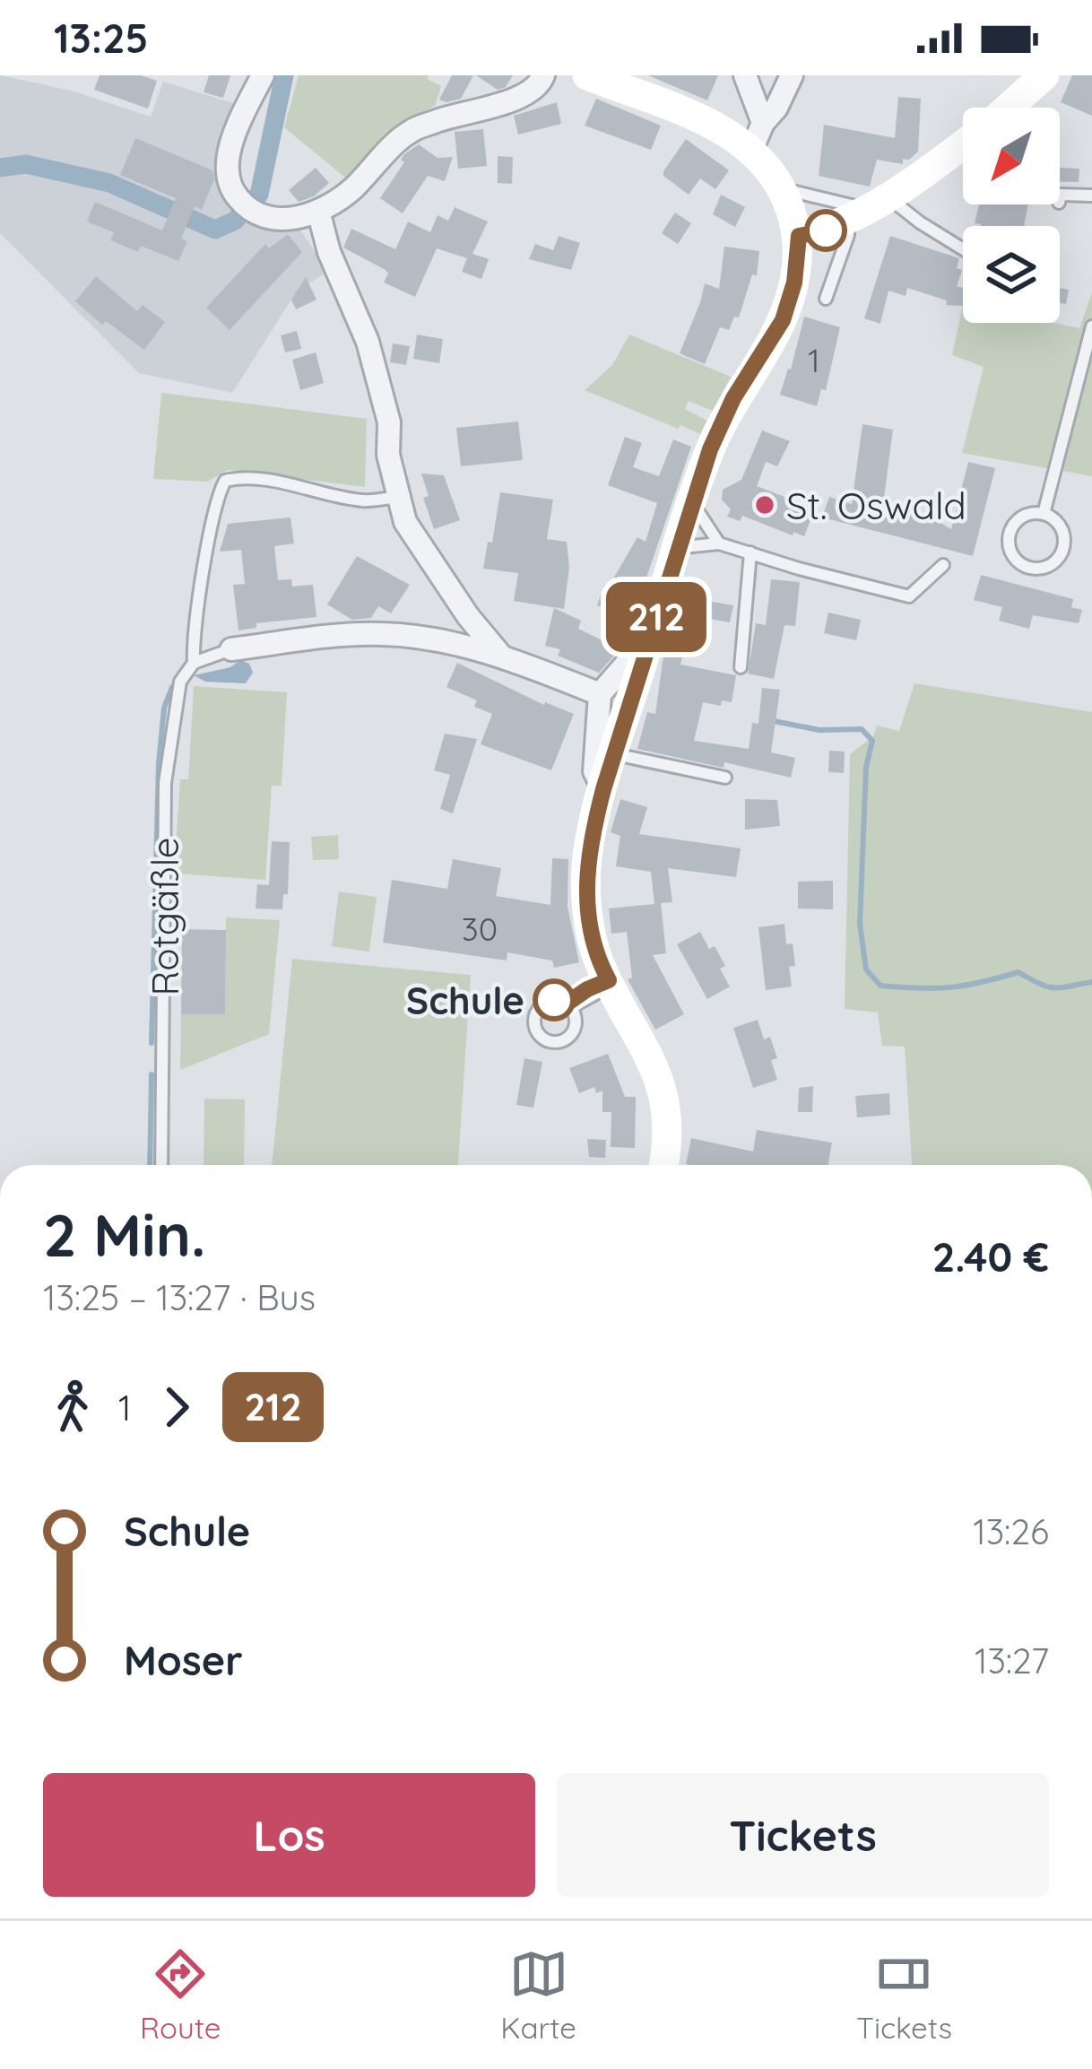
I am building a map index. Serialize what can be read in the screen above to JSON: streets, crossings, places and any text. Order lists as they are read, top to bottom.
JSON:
{
  "streets": {
    "lane": ["Rotgäßle"]
  },
  "places": ["St. Oswald", "Schule"],
  "lines": ["bus line 212"],
  "house_numbers": ["1", "30"],
  "north": "bottom left",
  "page": {
    "status": "13:25",
    "on_map": "212",
    "heading": ["2 Min.", "13:25 – 13:27 · Bus", "2.40 €"],
    "legs": ["1", "212"],
    "list": [
      {
        "name": "Schule",
        "value": "13:26"
      },
      {
        "name": "Moser",
        "value": "13:27"
      }
    ],
    "buttons": ["Los", "Tickets"],
    "tabs": ["Route", "Karte", "Tickets"]
  }
}
